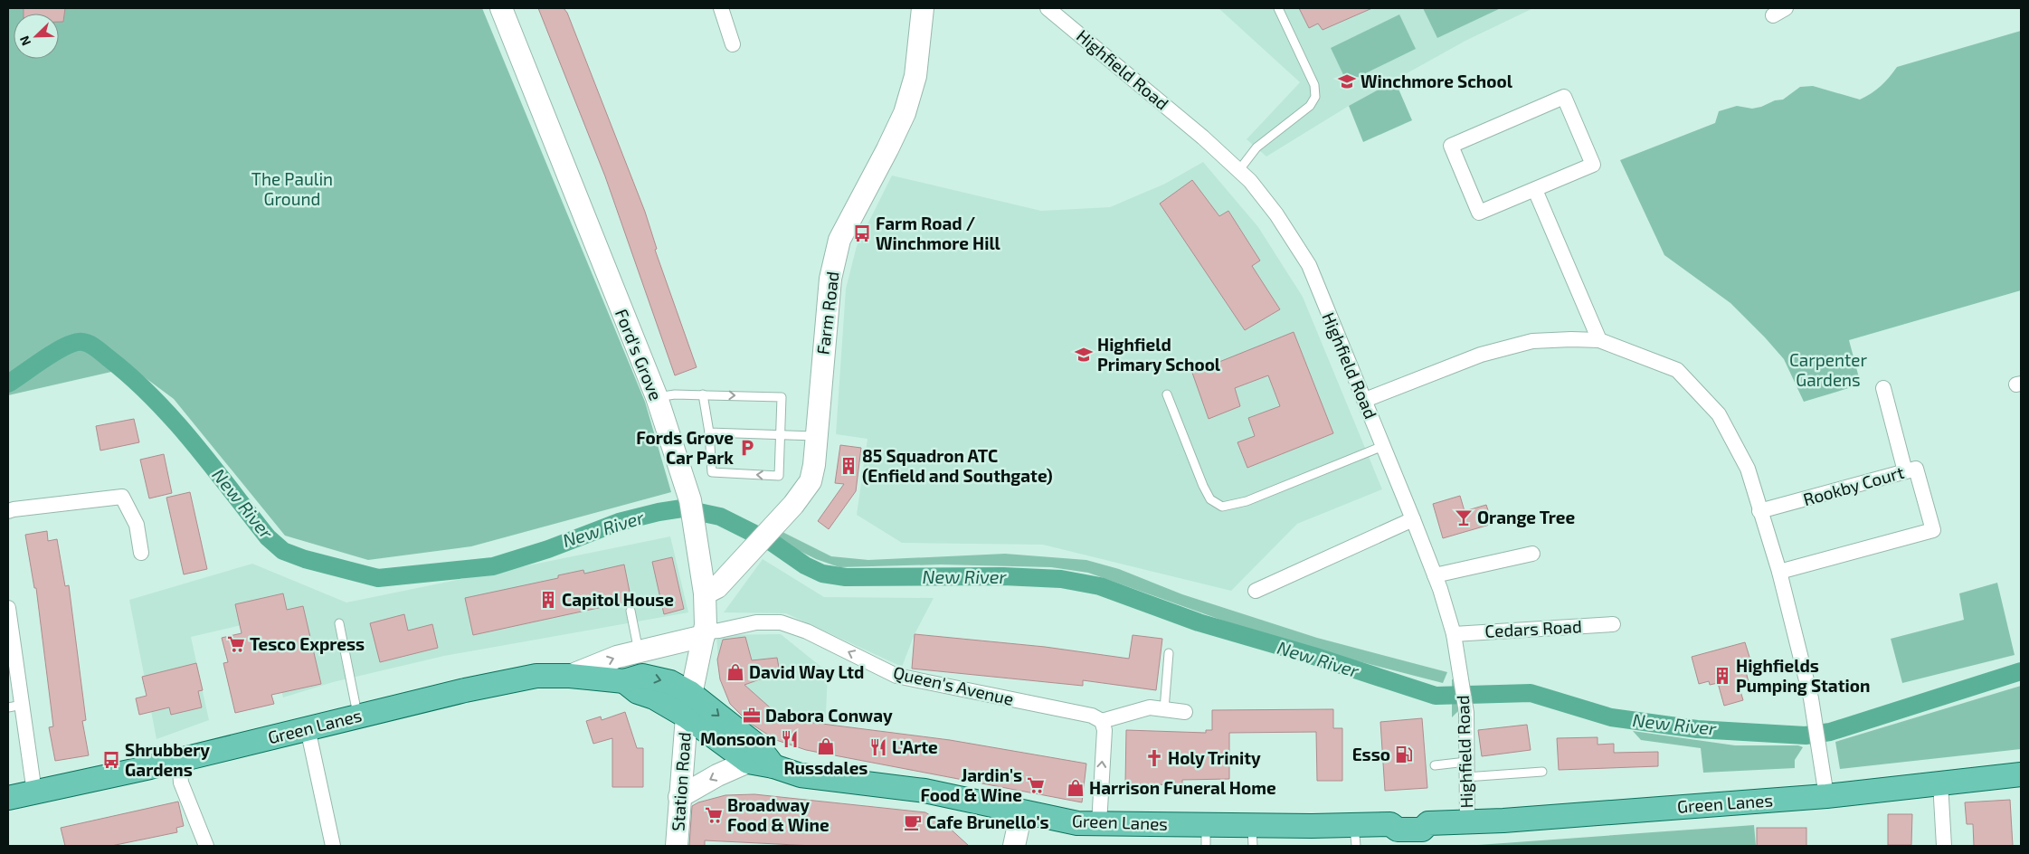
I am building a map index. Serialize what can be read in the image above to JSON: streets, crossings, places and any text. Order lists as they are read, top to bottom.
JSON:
{
  "streets": {
    "main road": ["Green Lanes"],
    "street": [
      "Highfield Road",
      "Farm Road",
      "Ford's Grove",
      "Rookby Court",
      "Cedars Road",
      "Queen's Avenue",
      "Station Road"
    ]
  },
  "crossings": [
    ["Highfield Road", "Cedars Road"],
    ["Highfield Road", "Green Lanes"],
    ["Farm Road", "Ford's Grove"],
    ["Ford's Grove", "Queen's Avenue"],
    ["Ford's Grove", "Green Lanes"],
    ["Ford's Grove", "Station Road"],
    ["Green Lanes", "Station Road"]
  ],
  "one_way": ["Queen's Avenue"],
  "water": ["New River"],
  "parks": ["The Paulin Ground", "Carpenter Gardens"],
  "places": {
    "school or university": ["Winchmore School", "Highfield Primary School"],
    "bus stop": ["Farm Road / Winchmore Hill", "Shrubbery Gardens"],
    "parking": ["Fords Grove Car Park"],
    "building": ["85 Squadron ATC (Enfield and Southgate)", "Capitol House", "Highfields Pumping Station"],
    "bar": ["Orange Tree"],
    "supermarket": ["Tesco Express", "Jardin's Food & Wine", "Broadway Food & Wine"],
    "shop": ["David Way Ltd", "Russdales", "Harrison Funeral Home"],
    "office": ["Dabora Conway"],
    "restaurant": ["Monsoon", "L'Arte"],
    "fuel station": ["Esso"],
    "church": ["Holy Trinity"],
    "cafe": ["Cafe Brunello's"]
  },
  "north": "bottom left"
}
